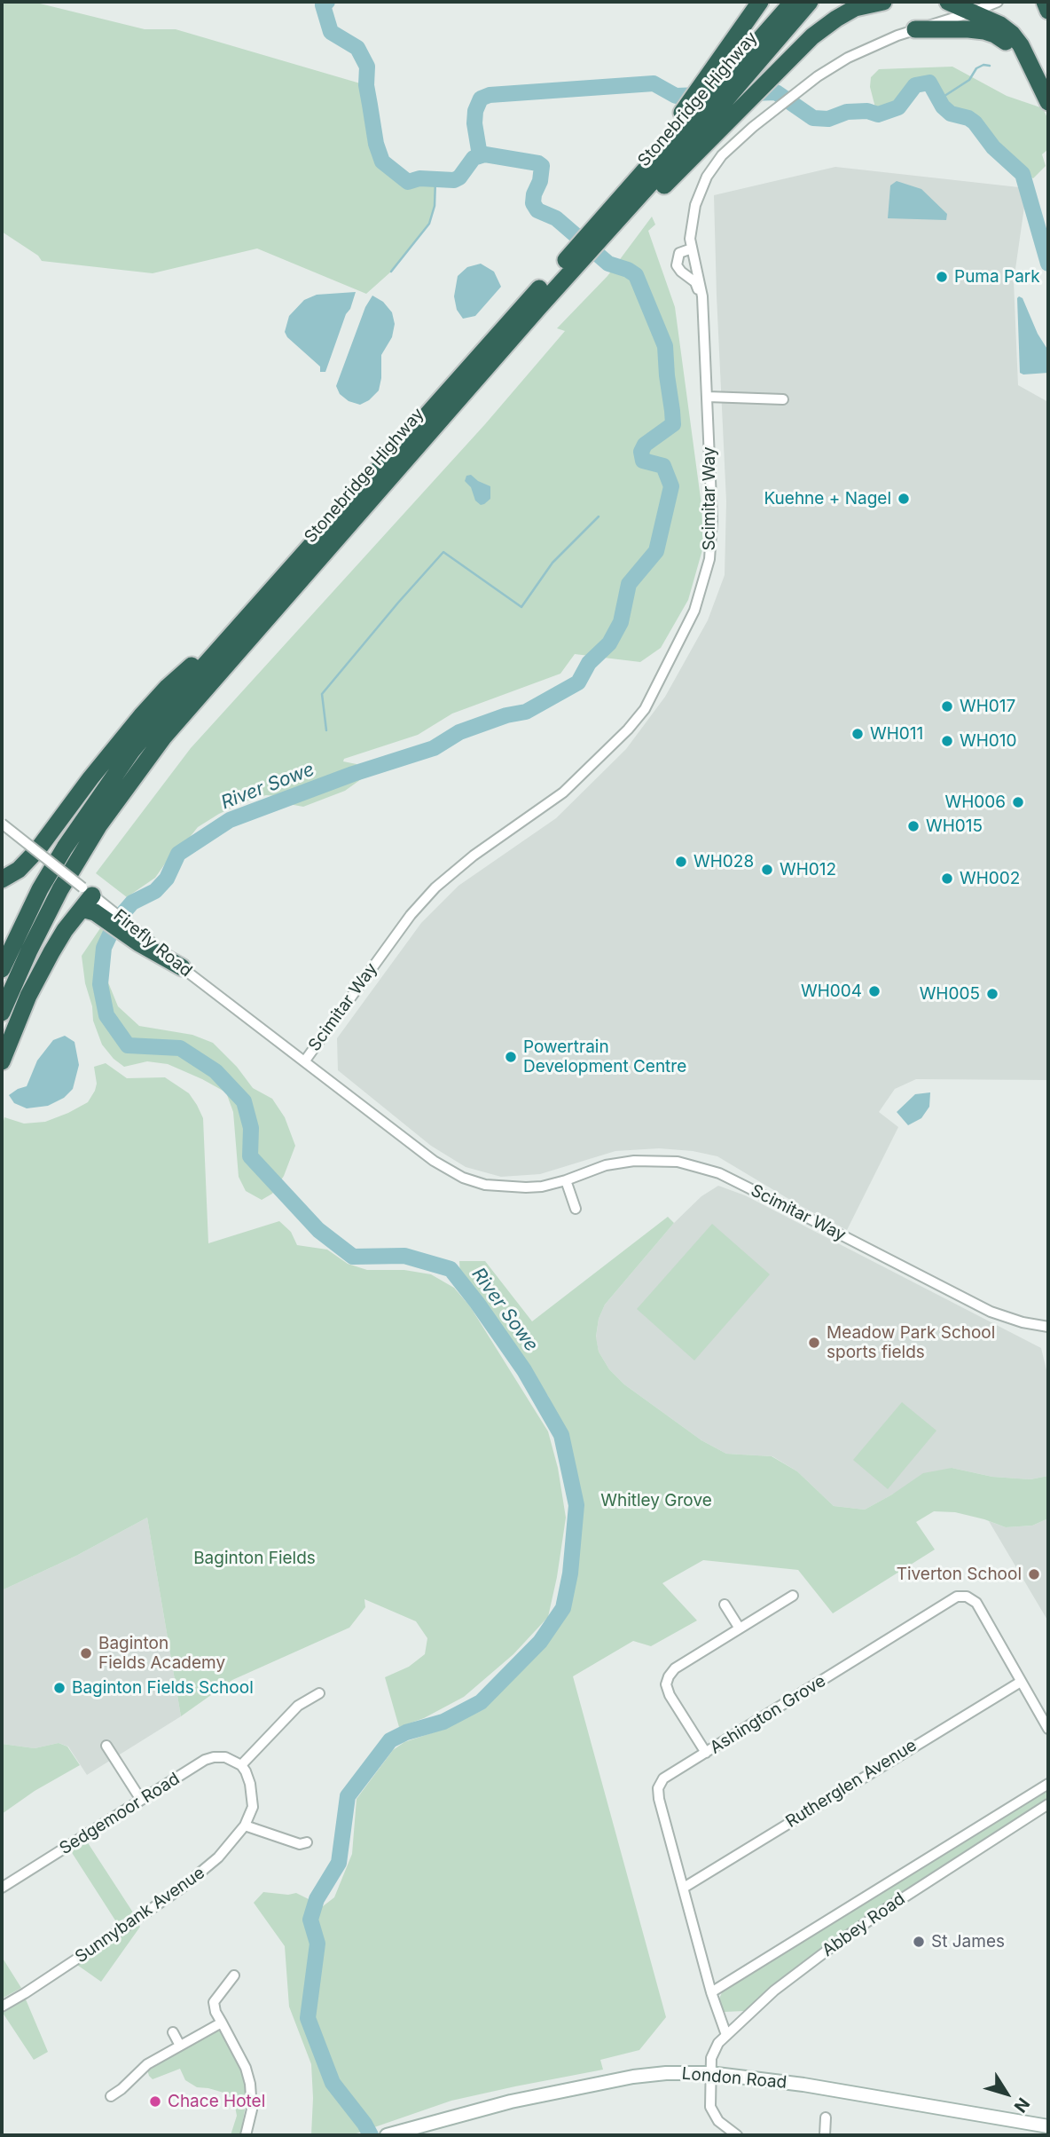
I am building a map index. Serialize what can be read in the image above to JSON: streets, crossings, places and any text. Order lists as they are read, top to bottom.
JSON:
{
  "streets": {
    "highway": ["Stonebridge Highway"],
    "main road": ["London Road"],
    "street": [
      "Scimitar Way",
      "Firefly Road",
      "Ashington Grove",
      "Rutherglen Avenue",
      "Sedgemoor Road",
      "Sunnybank Avenue",
      "Abbey Road"
    ]
  },
  "crossings": [
    ["Scimitar Way", "Firefly Road"],
    ["Ashington Grove", "Rutherglen Avenue"],
    ["Ashington Grove", "Abbey Road"],
    ["Sedgemoor Road", "Sunnybank Avenue"],
    ["Abbey Road", "London Road"]
  ],
  "water": ["River Sowe"],
  "parks": ["Whitley Grove", "Baginton Fields"],
  "places": [
    "Puma Park",
    "Kuehne + Nagel",
    "WH017",
    "WH011",
    "WH010",
    "WH006",
    "WH015",
    "WH028",
    "WH012",
    "WH002",
    "WH004",
    "WH005",
    "Powertrain Development Centre",
    "Meadow Park School sports fields",
    "Tiverton School",
    "Baginton Fields Academy",
    "Baginton Fields School",
    "St James",
    "Chace Hotel"
  ],
  "north": "bottom right"
}
